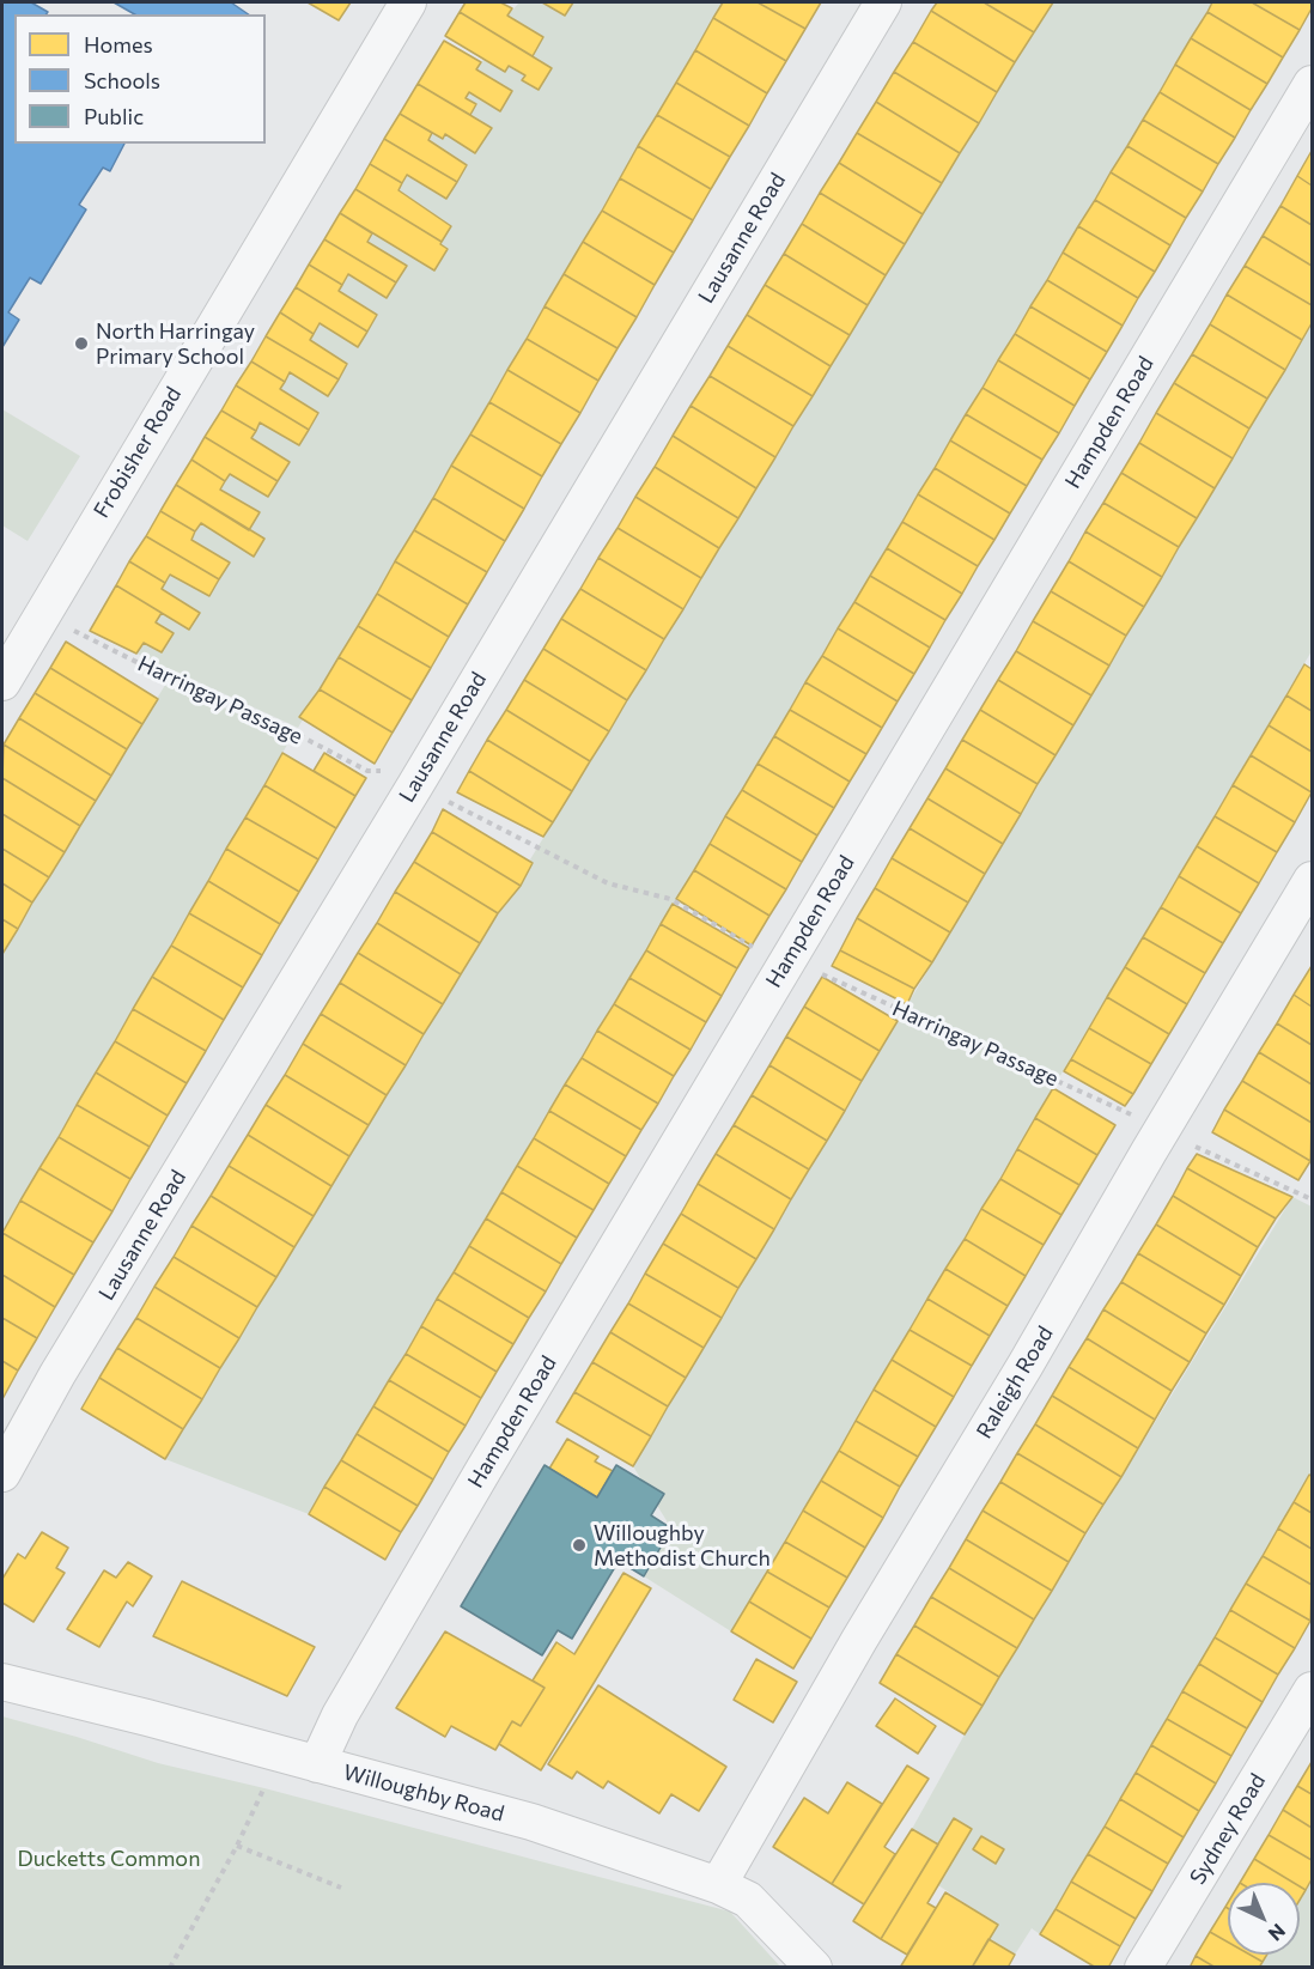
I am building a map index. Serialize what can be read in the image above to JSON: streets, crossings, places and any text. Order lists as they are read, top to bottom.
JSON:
{
  "streets": {
    "street": [
      "Lausanne Road",
      "Hampden Road",
      "Frobisher Road",
      "Raleigh Road",
      "Willoughby Road",
      "Sydney Road"
    ],
    "path": ["Harringay Passage"]
  },
  "crossings": [
    ["Hampden Road", "Willoughby Road"],
    ["Raleigh Road", "Willoughby Road"]
  ],
  "parks": ["Ducketts Common"],
  "places": ["North Harringay Primary School", "Willoughby Methodist Church"],
  "legend": ["Homes", "Schools", "Public"],
  "north": "bottom right"
}
